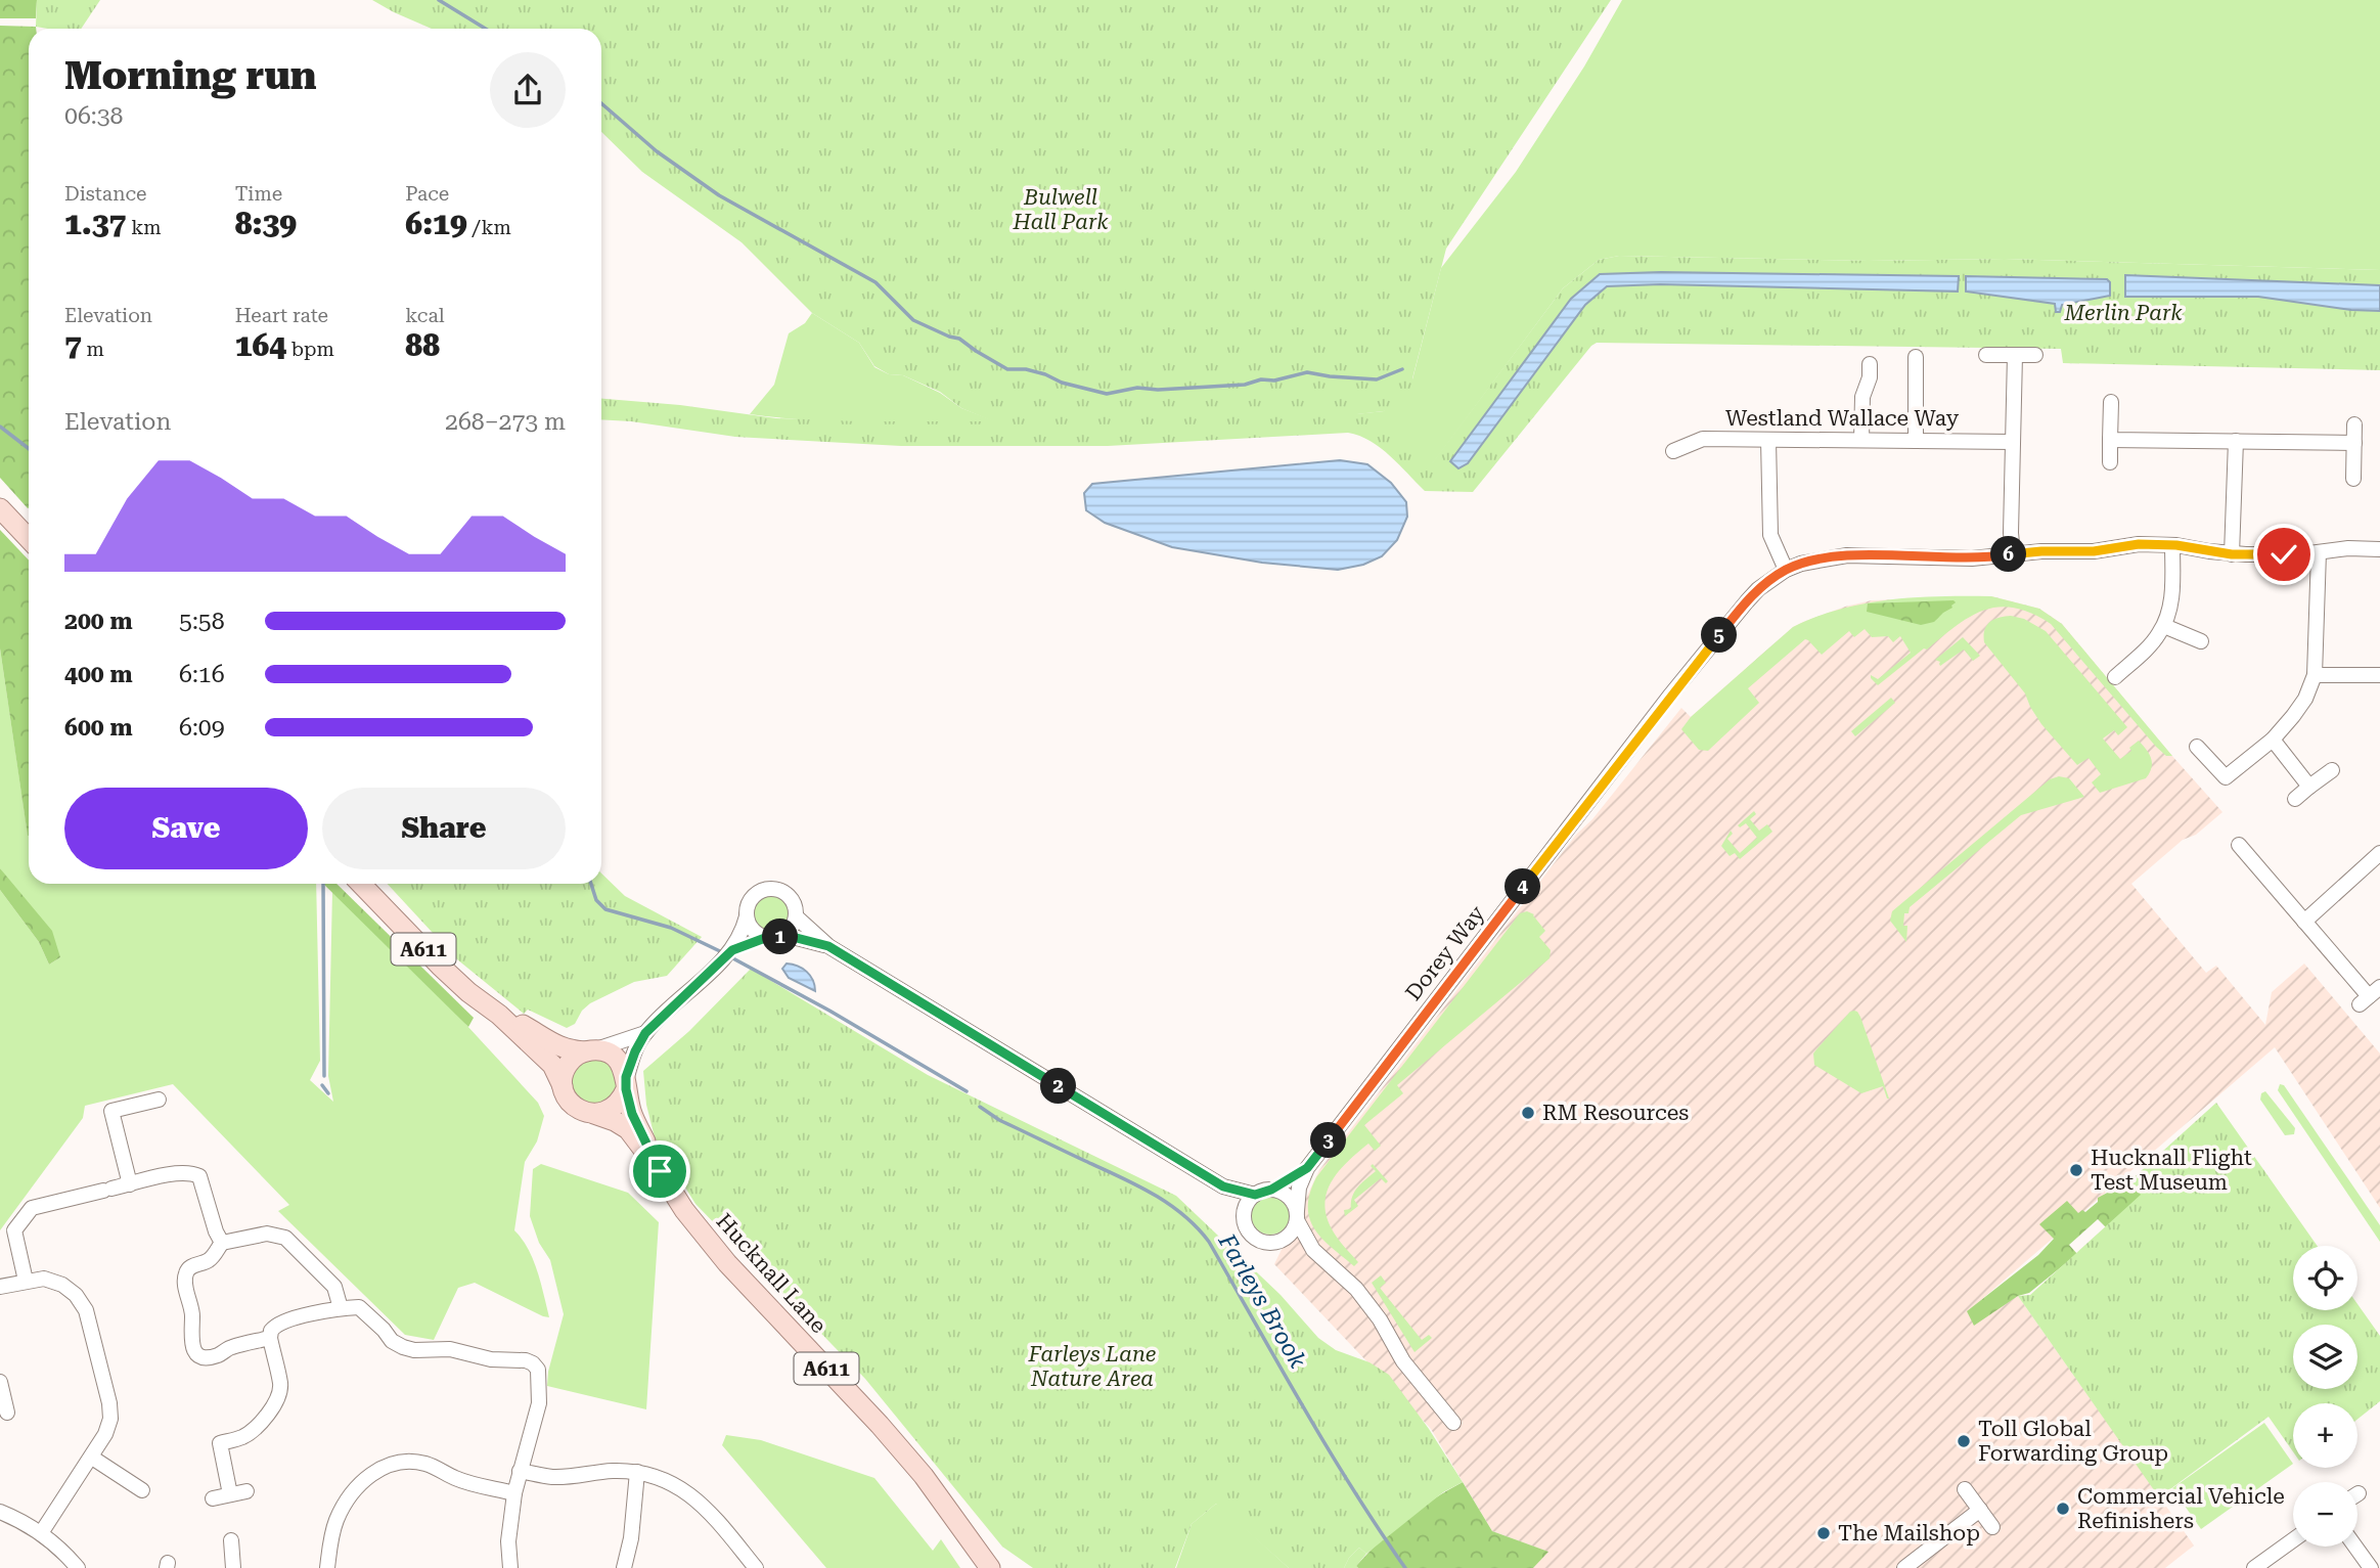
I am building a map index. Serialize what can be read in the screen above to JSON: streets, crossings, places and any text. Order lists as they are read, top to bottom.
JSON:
{
  "streets": {
    "main road": ["A611", "Hucknall Lane"],
    "street": ["Westland Wallace Way", "Dorey Way"]
  },
  "water": ["Farleys Brook"],
  "parks": ["Bulwell Hall Park", "Merlin Park", "Farleys Lane Nature Area"],
  "places": [
    "RM Resources",
    "Hucknall Flight Test Museum",
    "Toll Global Forwarding Group",
    "Commercial Vehicle Refinishers",
    "The Mailshop"
  ],
  "page": {
    "heading": ["Morning run", "06:38"],
    "stats": [
      ["Distance", "1.37 km"],
      ["Time", "8:39"],
      ["Pace", "6:19 /km"],
      ["Elevation", "7 m"],
      ["Heart rate", "164 bpm"],
      ["kcal", "88"]
    ],
    "chart": ["Elevation", "268–273 m"],
    "pins": [
      "6",
      "5",
      "4",
      "1",
      "2",
      "3"
    ],
    "list": [
      {
        "name": "200 m",
        "note": "5:58"
      },
      {
        "name": "400 m",
        "note": "6:16"
      },
      {
        "name": "600 m",
        "note": "6:09"
      }
    ],
    "buttons": ["Save", "Share"],
    "map_buttons": ["+", "−"]
  }
}
